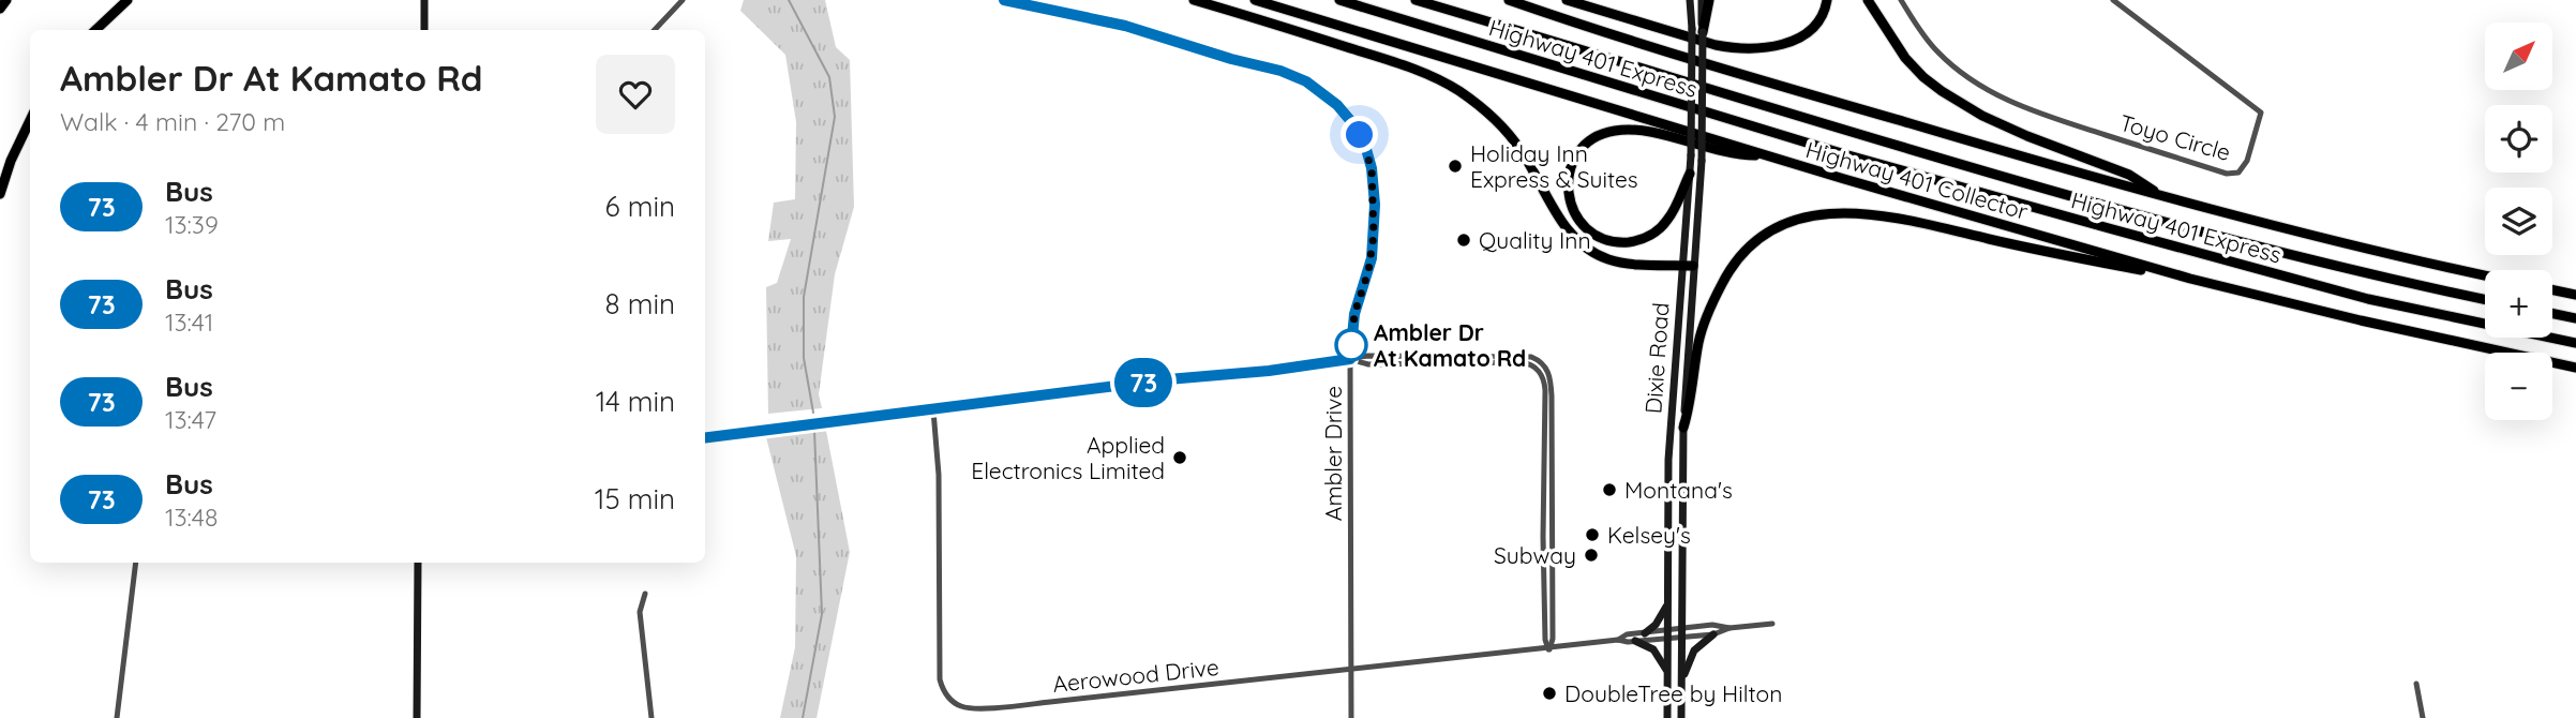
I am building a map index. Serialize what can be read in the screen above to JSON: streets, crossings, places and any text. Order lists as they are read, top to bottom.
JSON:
{
  "streets": {
    "highway": ["Highway 401 Express", "Highway 401 Collector"],
    "main road": ["Dixie Road"],
    "street": ["Toyo Circle", "Ambler Drive", "Aerowood Drive"]
  },
  "crossings": [
    ["Dixie Road", "Aerowood Drive"],
    ["Ambler Drive", "Aerowood Drive"]
  ],
  "places": [
    "Holiday Inn Express & Suites",
    "Quality Inn",
    "Ambler Dr At Kamato Rd",
    "Applied Electronics Limited",
    "Montana's",
    "Kelsey's",
    "Subway",
    "DoubleTree by Hilton"
  ],
  "lines": ["bus line 73"],
  "north": "top right",
  "page": {
    "on_map": "73",
    "map_buttons": ["+", "−"],
    "heading": ["Ambler Dr At Kamato Rd", "Walk · 4 min · 270 m"],
    "list": [
      {
        "mark": "73",
        "name": "Bus",
        "note": "13:39",
        "value": "6 min"
      },
      {
        "mark": "73",
        "name": "Bus",
        "note": "13:41",
        "value": "8 min"
      },
      {
        "mark": "73",
        "name": "Bus",
        "note": "13:47",
        "value": "14 min"
      },
      {
        "mark": "73",
        "name": "Bus",
        "note": "13:48",
        "value": "15 min"
      }
    ]
  }
}
